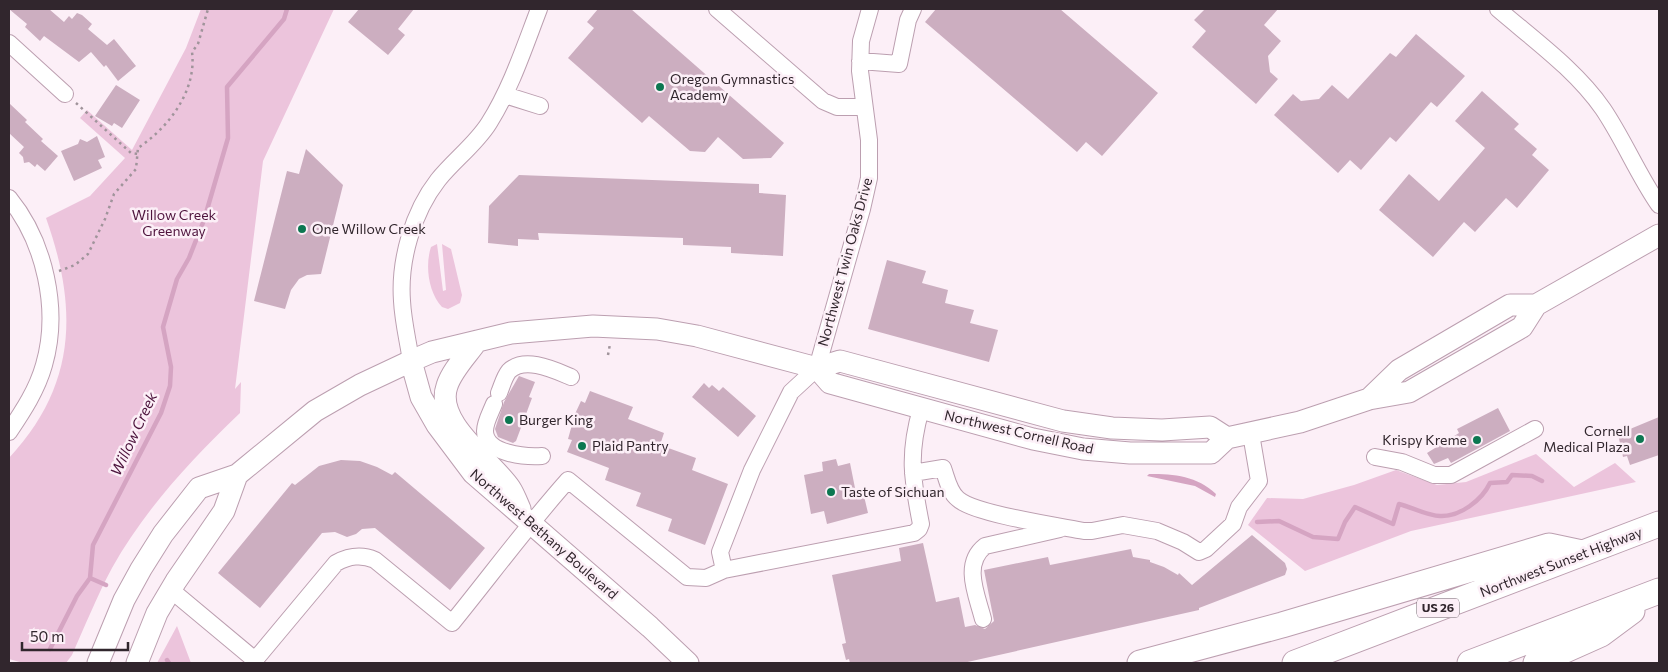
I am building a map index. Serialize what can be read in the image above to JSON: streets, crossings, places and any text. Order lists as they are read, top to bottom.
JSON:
{
  "streets": {
    "highway": ["Northwest Sunset Highway", "US 26"],
    "main road": ["Northwest Cornell Road", "Northwest Bethany Boulevard"],
    "street": ["Northwest Twin Oaks Drive"]
  },
  "crossings": [
    ["Northwest Twin Oaks Drive", "Northwest Cornell Road"],
    ["Northwest Cornell Road", "Northwest Bethany Boulevard"]
  ],
  "water": ["Willow Creek"],
  "parks": ["Willow Creek Greenway"],
  "places": [
    "Oregon Gymnastics Academy",
    "One Willow Creek",
    "Burger King",
    "Cornell Medical Plaza",
    "Krispy Kreme",
    "Plaid Pantry",
    "Taste of Sichuan"
  ],
  "scale_bar": "50 m"
}
